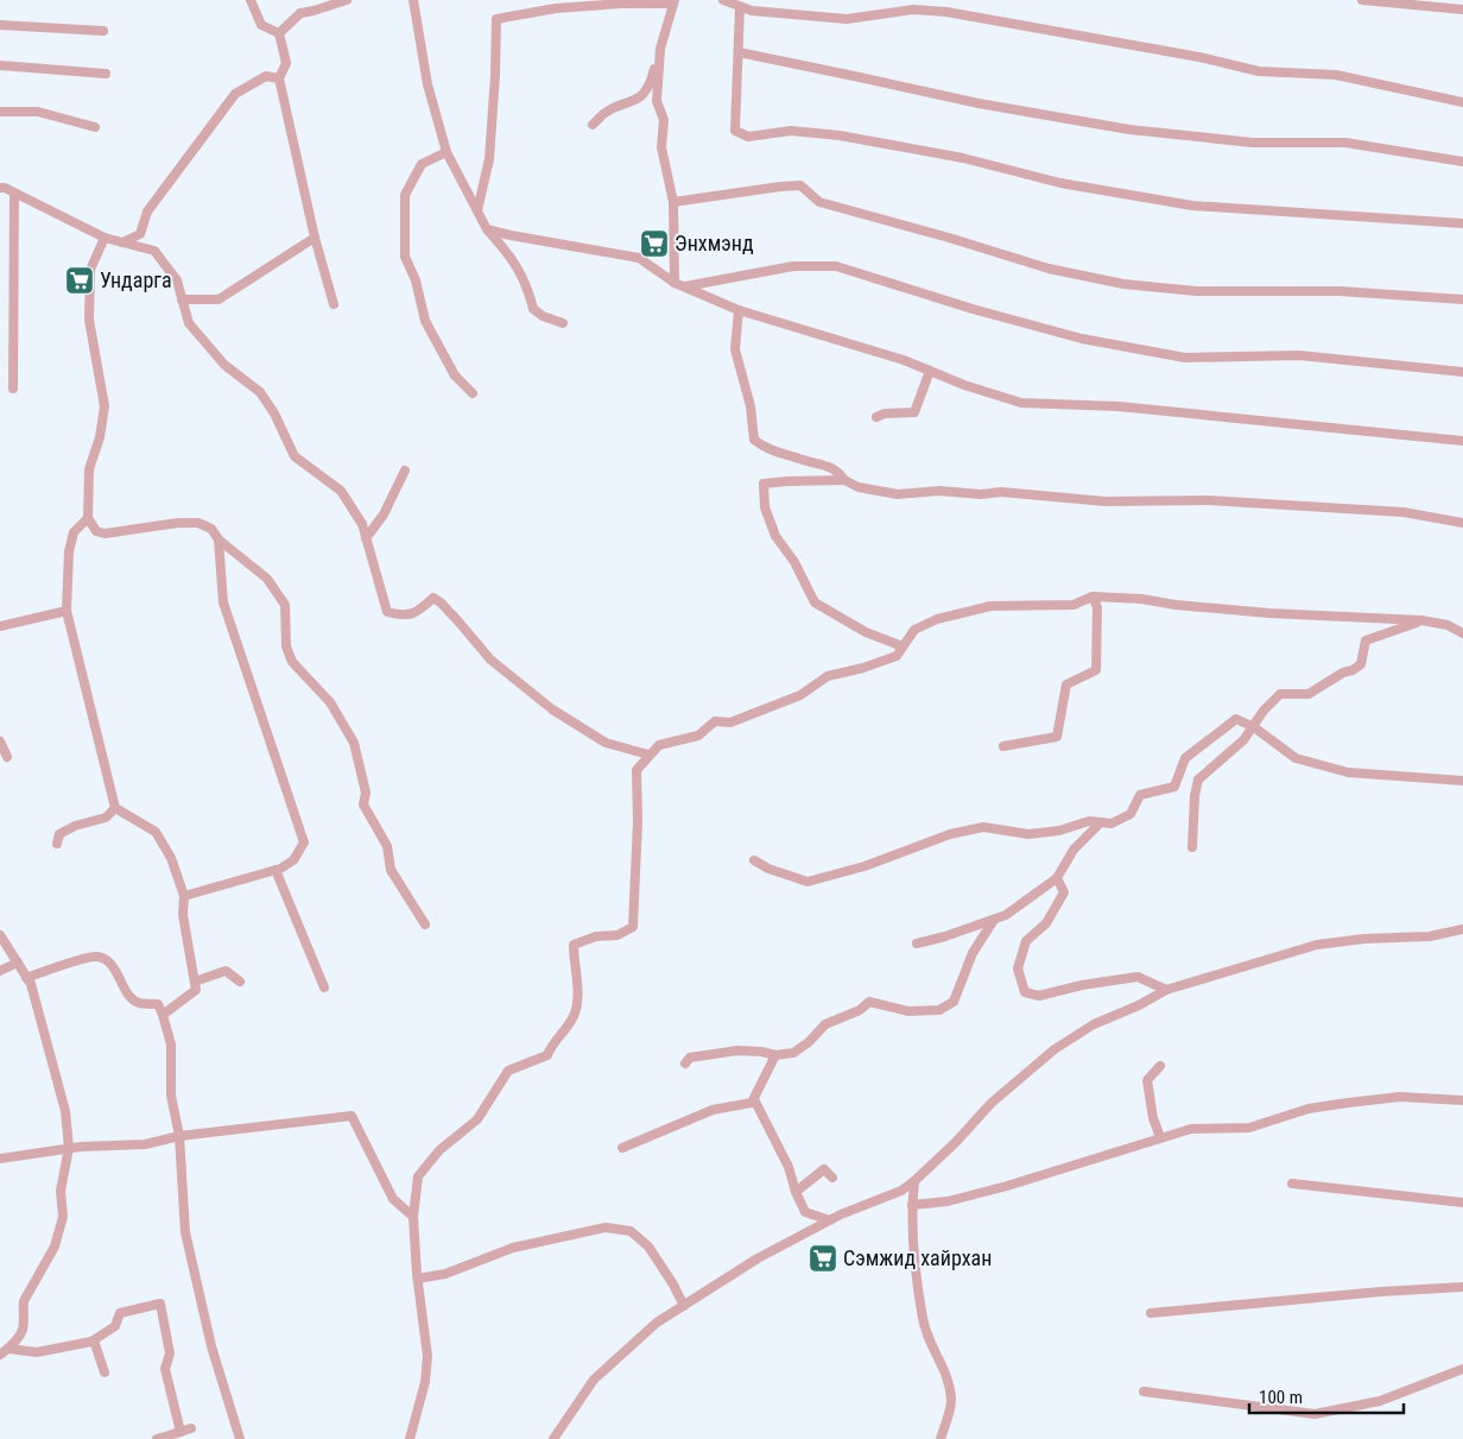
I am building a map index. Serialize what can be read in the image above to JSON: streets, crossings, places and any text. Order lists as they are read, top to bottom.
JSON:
{
  "places": {
    "supermarket": ["Энхмэнд", "Ундарга", "Сэмжид хайрхан"]
  },
  "scale_bar": "100 m"
}
